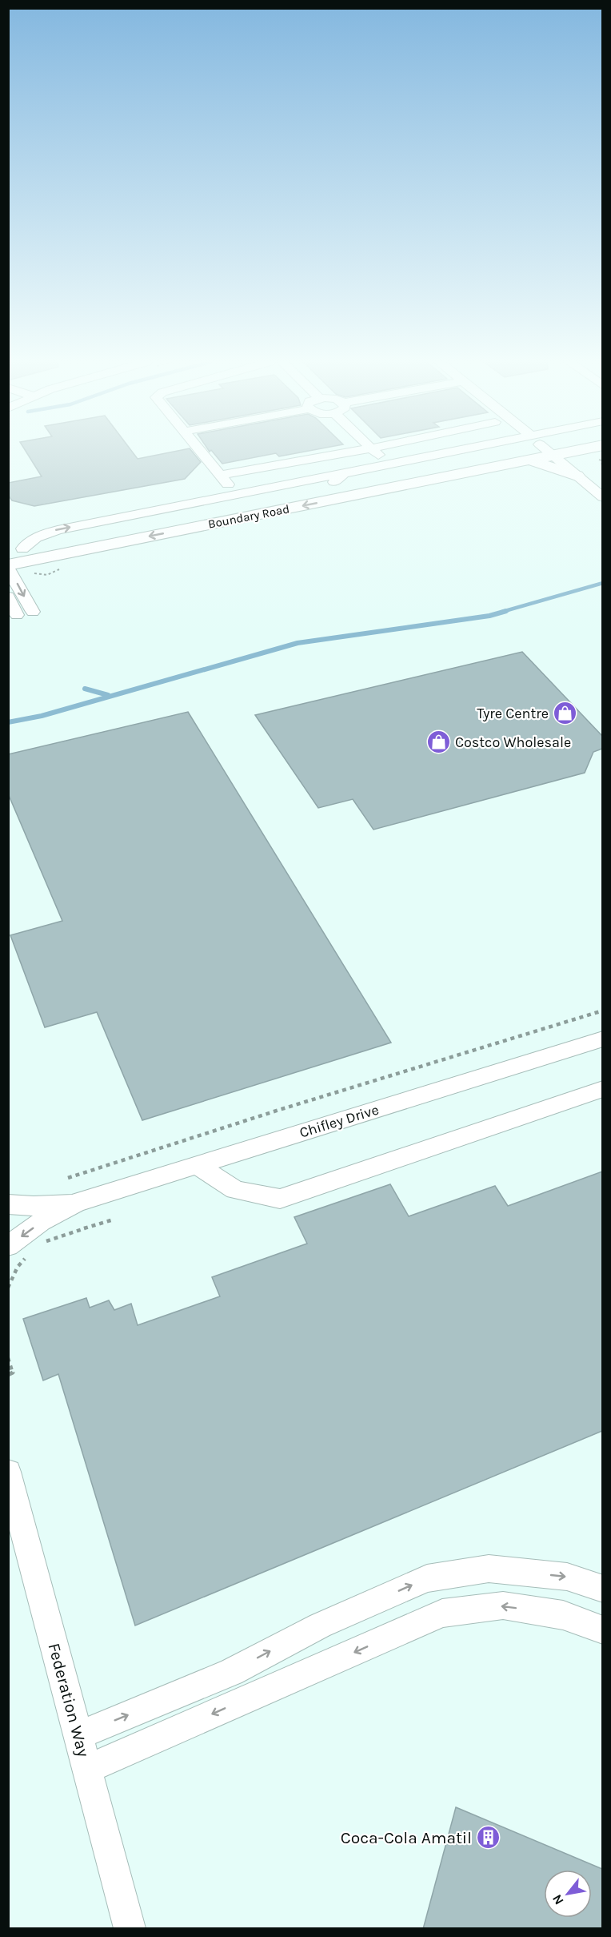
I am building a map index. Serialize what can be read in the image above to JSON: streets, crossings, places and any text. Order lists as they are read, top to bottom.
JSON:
{
  "streets": {
    "main road": ["Boundary Road"],
    "street": ["Chifley Drive", "Federation Way"]
  },
  "places": {
    "shop": ["Tyre Centre", "Costco Wholesale"],
    "building": ["Coca-Cola Amatil"]
  },
  "north": "bottom left"
}
